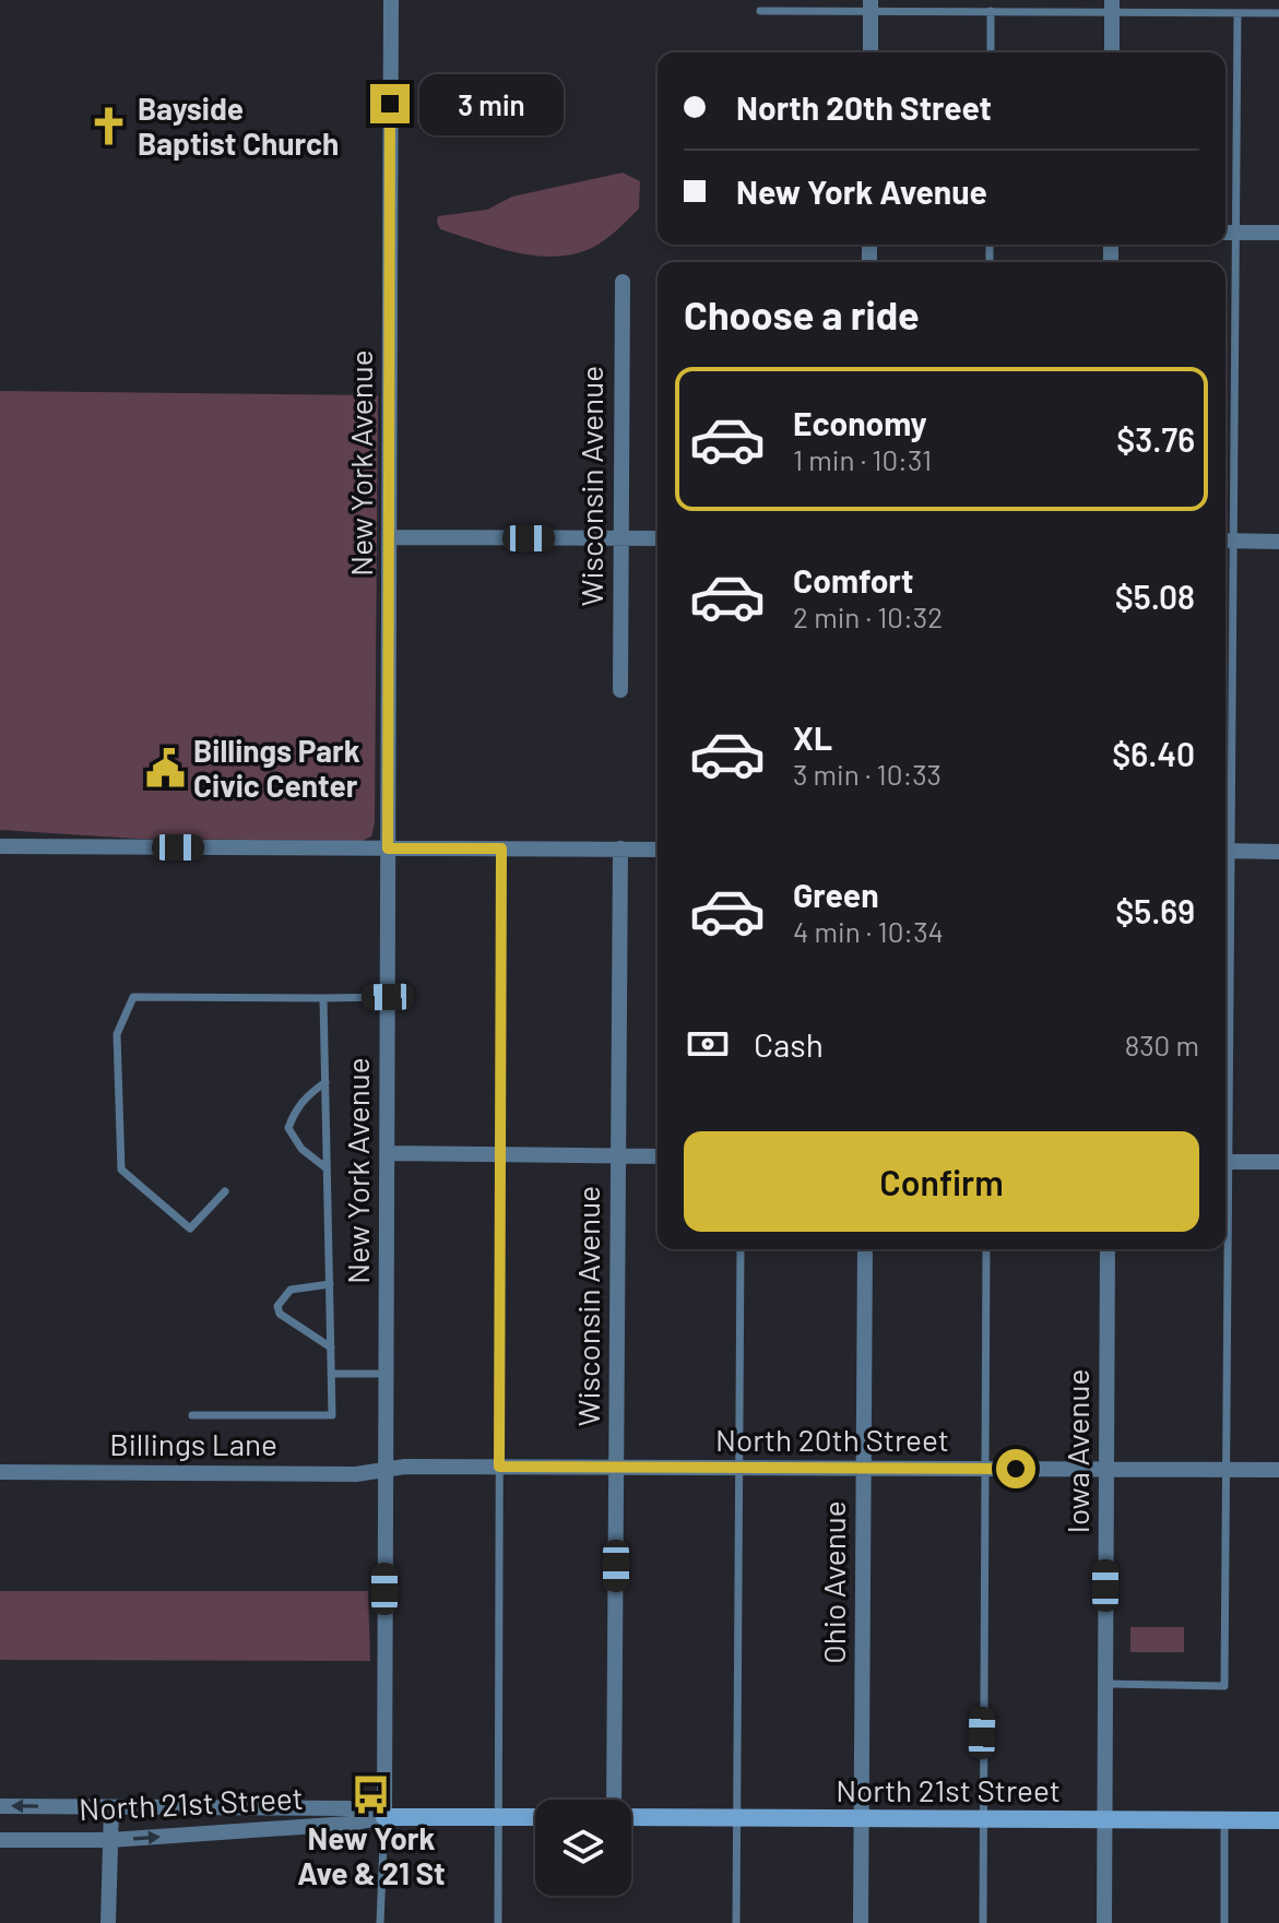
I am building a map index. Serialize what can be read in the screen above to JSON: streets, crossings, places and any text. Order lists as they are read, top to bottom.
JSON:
{
  "streets": {
    "street": [
      "New York Avenue",
      "Wisconsin Avenue",
      "North 20th Street",
      "Billings Lane",
      "Iowa Avenue",
      "Ohio Avenue",
      "North 21st Street"
    ]
  },
  "crossings": [
    ["New York Avenue", "North 20th Street"],
    ["New York Avenue", "Billings Lane"],
    ["New York Avenue", "North 21st Street"],
    ["Wisconsin Avenue", "North 20th Street"],
    ["North 20th Street", "Billings Lane"],
    ["North 20th Street", "Iowa Avenue"],
    ["North 20th Street", "Ohio Avenue"],
    ["Iowa Avenue", "North 21st Street"],
    ["Ohio Avenue", "North 21st Street"]
  ],
  "places": {
    "church": ["Bayside Baptist Church"],
    "public building": ["Billings Park Civic Center"],
    "bus stop": ["New York Ave & 21 St"]
  },
  "page": {
    "banner": ["North 20th Street", "New York Avenue"],
    "bubble": "3 min",
    "heading": "Choose a ride",
    "list": [
      {
        "name": "Economy",
        "note": "1 min · 10:31",
        "value": "$3.76"
      },
      {
        "name": "Comfort",
        "note": "2 min · 10:32",
        "value": "$5.08"
      },
      {
        "name": "XL",
        "note": "3 min · 10:33",
        "value": "$6.40"
      },
      {
        "name": "Green",
        "note": "4 min · 10:34",
        "value": "$5.69"
      }
    ],
    "pay": ["Cash", "830 m"],
    "buttons": "Confirm"
  }
}
